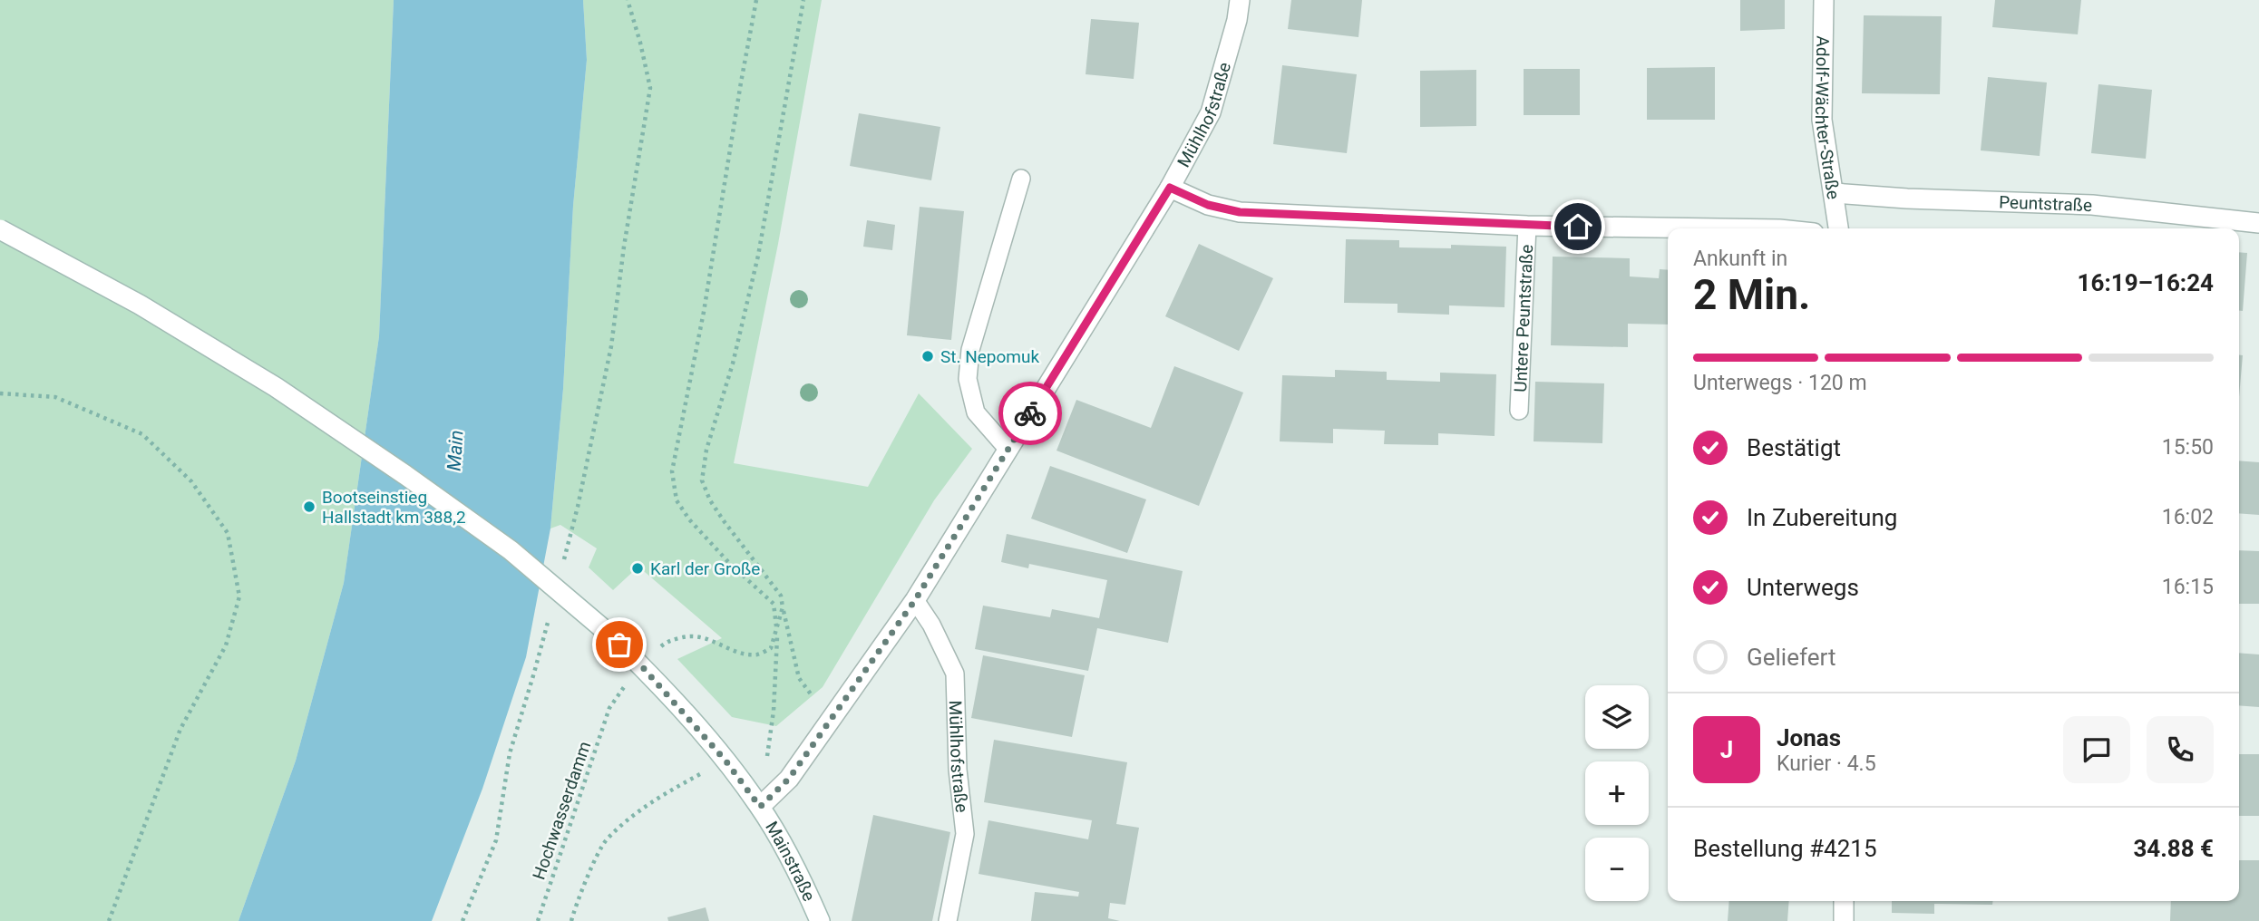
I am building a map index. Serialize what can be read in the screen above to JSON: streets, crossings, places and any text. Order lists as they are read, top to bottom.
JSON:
{
  "streets": {
    "street": [
      "Mühlhofstraße",
      "Adolf-Wächter-Straße",
      "Peuntstraße",
      "Mainstraße"
    ],
    "lane": ["Untere Peuntstraße"],
    "path": ["Hochwasserdamm"]
  },
  "crossings": [
    ["Mühlhofstraße", "Mainstraße"],
    ["Adolf-Wächter-Straße", "Peuntstraße"]
  ],
  "water": ["Main"],
  "places": ["St. Nepomuk", "Bootseinstieg Hallstadt km 388,2", "Karl der Große"],
  "page": {
    "heading": ["2 Min.", "Ankunft in", "16:19–16:24"],
    "panel": [
      "Jonas",
      "Kurier · 4.5",
      "Bestellung #4215",
      "34.88 €"
    ],
    "bar": "Unterwegs · 120 m",
    "list": [
      ["Bestätigt", "15:50"],
      ["In Zubereitung", "16:02"],
      ["Unterwegs", "16:15"],
      "Geliefert"
    ],
    "map_buttons": ["+", "−"],
    "round": "J"
  }
}
